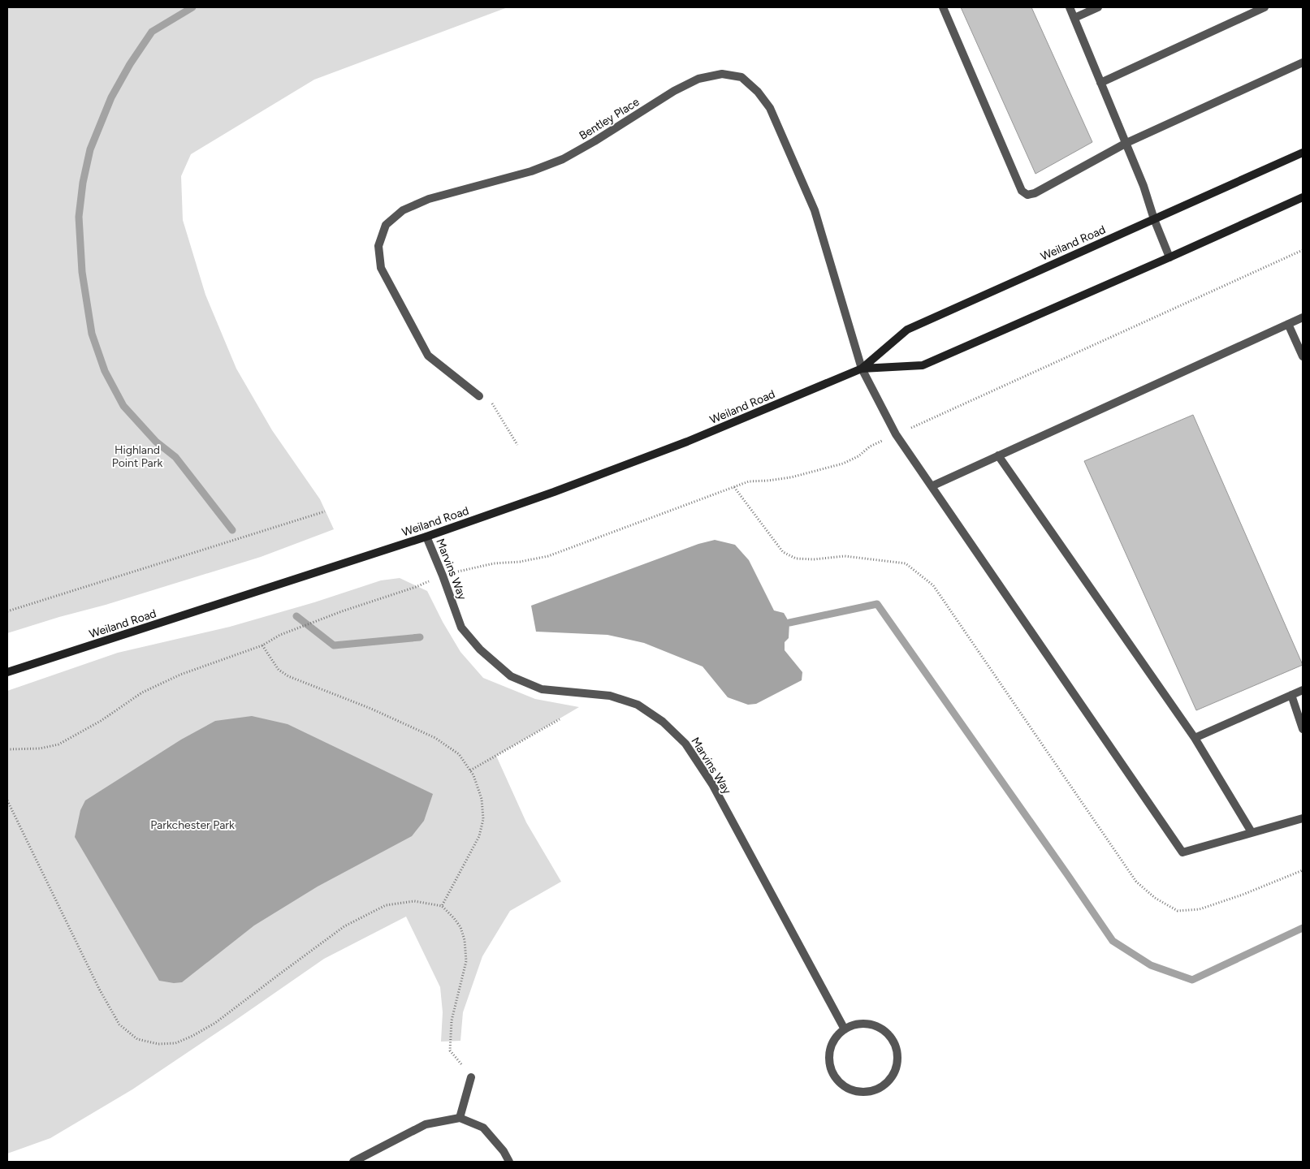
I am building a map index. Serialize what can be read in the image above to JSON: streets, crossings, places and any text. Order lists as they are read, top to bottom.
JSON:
{
  "streets": {
    "main road": ["Weiland Road"],
    "street": ["Bentley Place", "Marvins Way"]
  },
  "crossings": [
    ["Bentley Place", "Weiland Road"],
    ["Weiland Road", "Marvins Way"]
  ],
  "parks": ["Highland Point Park", "Parkchester Park"]
}
